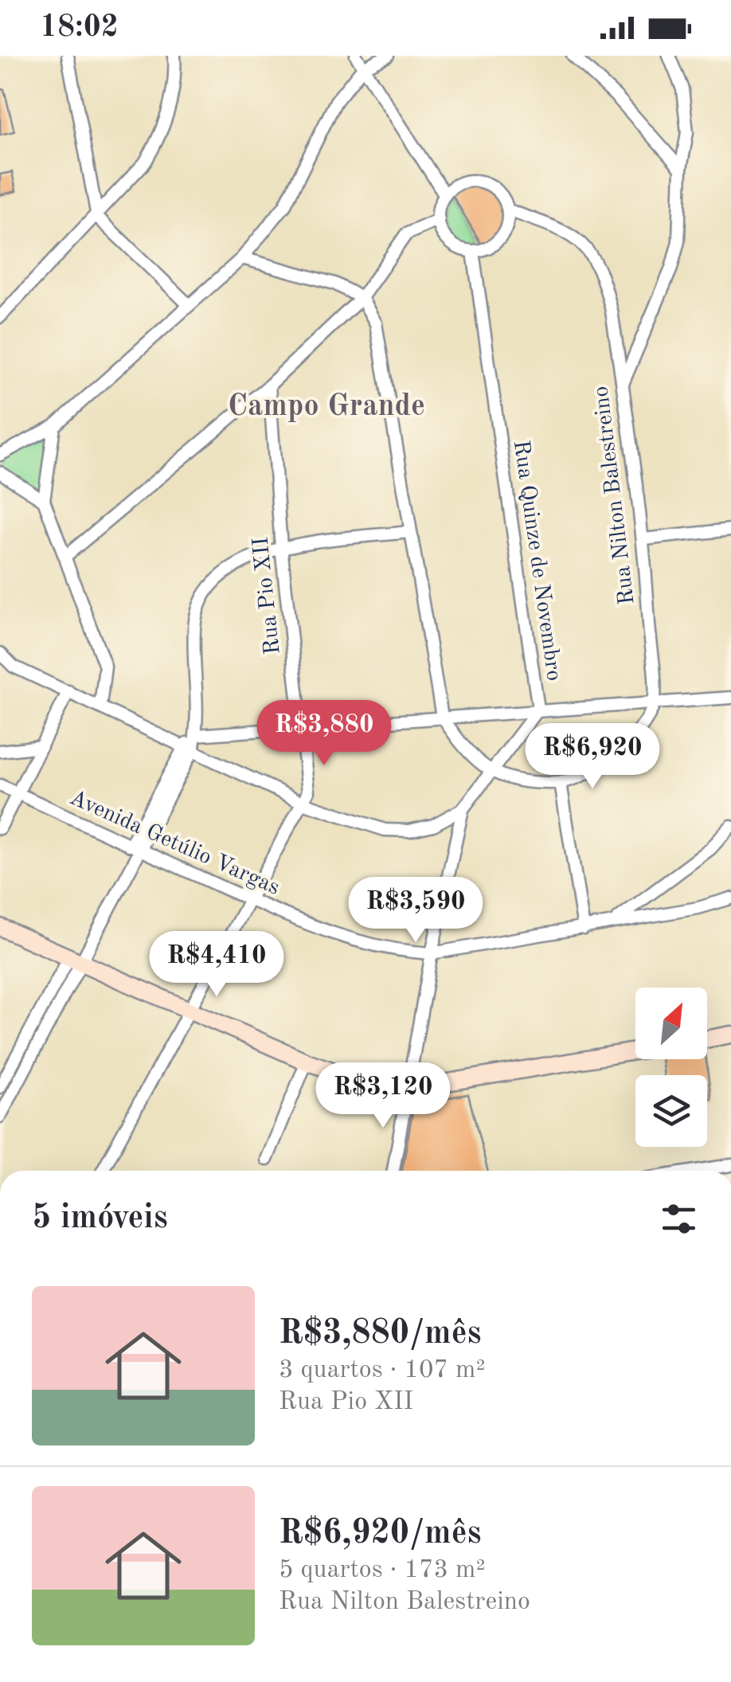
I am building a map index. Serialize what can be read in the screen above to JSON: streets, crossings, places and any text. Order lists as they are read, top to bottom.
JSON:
{
  "streets": {
    "street": [
      "Rua Nilton Balestreino",
      "Rua Quinze de Novembro",
      "Rua Pio XII",
      "Avenida Getúlio Vargas"
    ]
  },
  "crossings": [
    ["Rua Nilton Balestreino", "Rua Quinze de Novembro"],
    ["Rua Quinze de Novembro", "Avenida Getúlio Vargas"],
    ["Rua Pio XII", "Avenida Getúlio Vargas"]
  ],
  "districts": ["Campo Grande"],
  "north": "top right",
  "page": {
    "status": "18:02",
    "price": [
      "R$3,880",
      "R$6,920",
      "R$3,590",
      "R$4,410",
      "R$3,120"
    ],
    "heading": "5 imóveis",
    "list": [
      {
        "name": "R$3,880/mês",
        "note": "3 quartos · 107 m² · Rua Pio XII"
      },
      {
        "name": "R$6,920/mês",
        "note": "5 quartos · 173 m² · Rua Nilton Balestreino"
      }
    ]
  }
}
